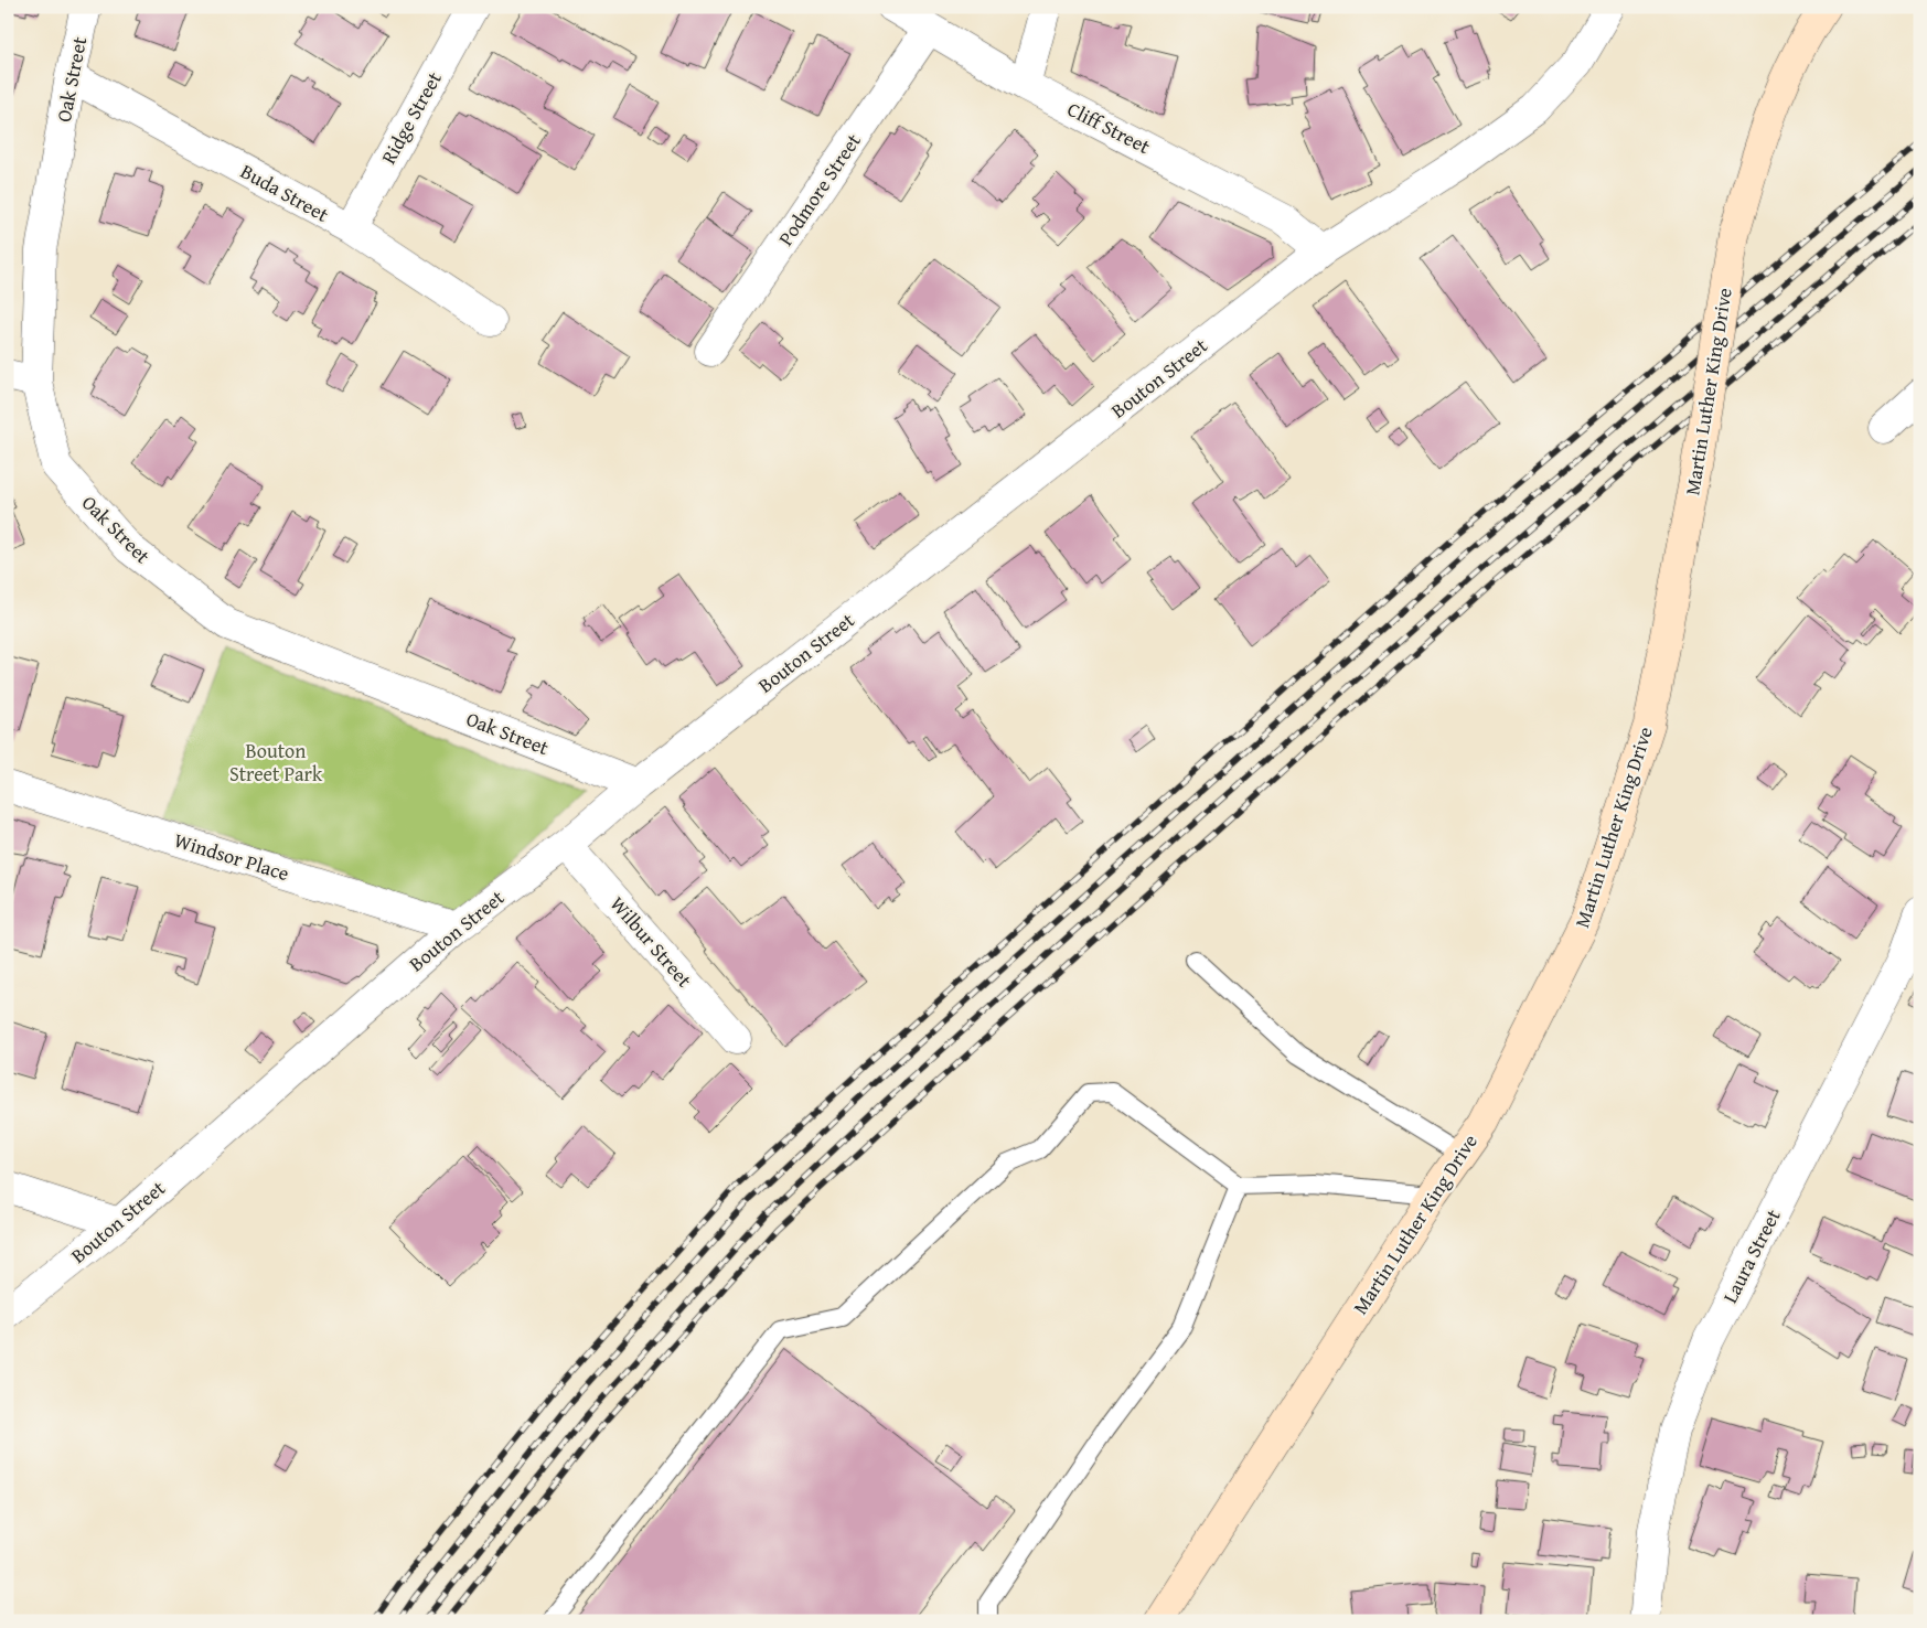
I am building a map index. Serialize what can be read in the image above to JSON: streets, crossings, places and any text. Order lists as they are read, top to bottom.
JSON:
{
  "streets": {
    "main road": ["Martin Luther King Drive"],
    "street": [
      "Oak Street",
      "Ridge Street",
      "Cliff Street",
      "Podmore Street",
      "Buda Street",
      "Bouton Street",
      "Windsor Place",
      "Wilbur Street",
      "Laura Street"
    ]
  },
  "crossings": [
    ["Oak Street", "Buda Street"],
    ["Oak Street", "Bouton Street"],
    ["Ridge Street", "Buda Street"],
    ["Cliff Street", "Podmore Street"],
    ["Cliff Street", "Bouton Street"],
    ["Bouton Street", "Windsor Place"],
    ["Bouton Street", "Wilbur Street"]
  ],
  "parks": ["Bouton Street Park"]
}
